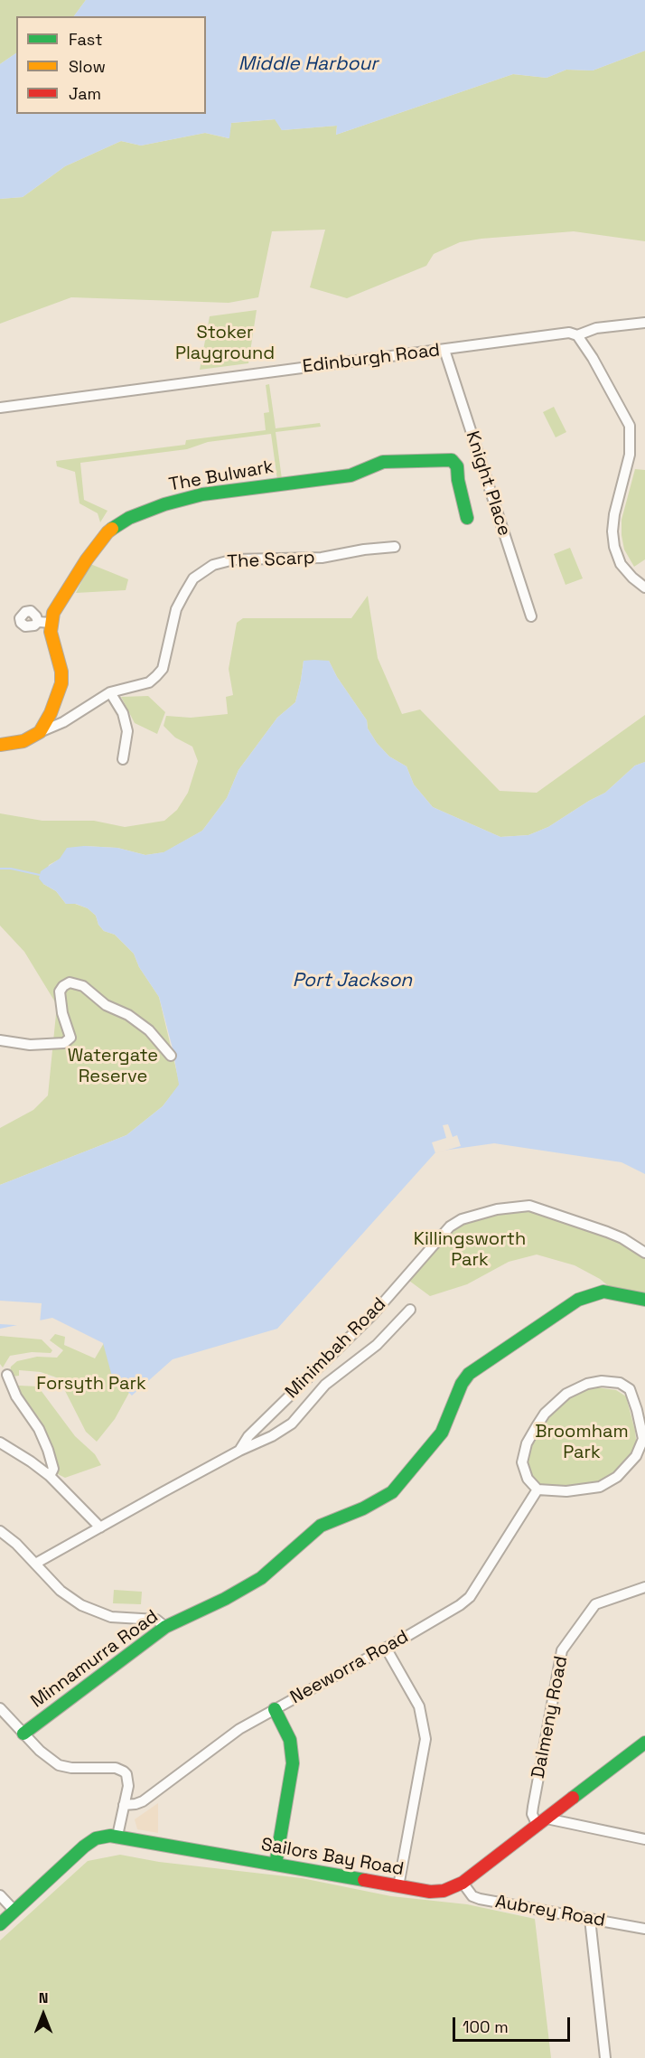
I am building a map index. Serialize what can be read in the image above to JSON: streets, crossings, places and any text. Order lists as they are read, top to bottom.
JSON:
{
  "streets": {
    "street": [
      "Edinburgh Road",
      "The Bulwark",
      "Knight Place",
      "The Scarp",
      "Minimbah Road",
      "Minnamurra Road",
      "Neeworra Road",
      "Dalmeny Road",
      "Sailors Bay Road",
      "Aubrey Road"
    ]
  },
  "crossings": [
    ["Edinburgh Road", "Knight Place"],
    ["The Bulwark", "The Scarp"],
    ["Dalmeny Road", "Sailors Bay Road"],
    ["Sailors Bay Road", "Aubrey Road"]
  ],
  "water": ["Middle Harbour", "Port Jackson"],
  "parks": [
    "Stoker Playground",
    "Watergate Reserve",
    "Killingsworth Park",
    "Forsyth Park",
    "Broomham Park"
  ],
  "legend": ["Fast", "Slow", "Jam"],
  "scale_bar": "100 m",
  "north": "top"
}
